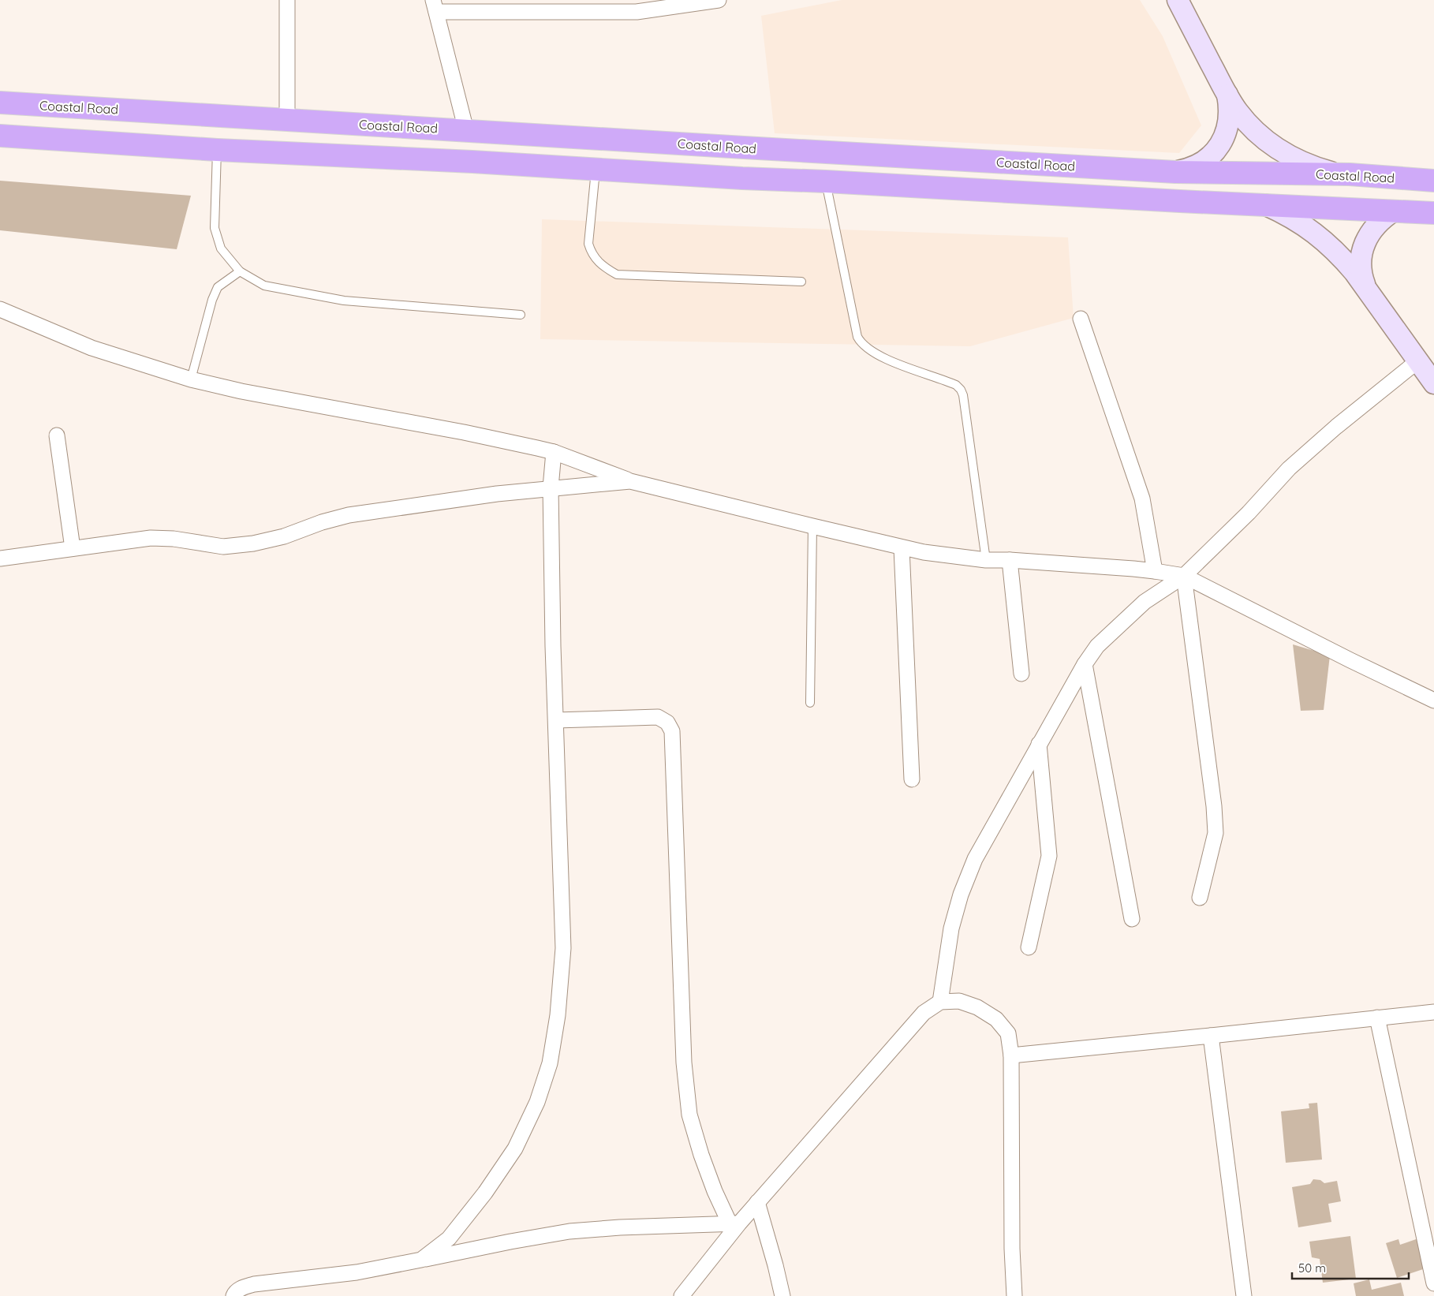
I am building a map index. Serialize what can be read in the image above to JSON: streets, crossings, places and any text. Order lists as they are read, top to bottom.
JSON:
{
  "streets": {
    "highway": ["Coastal Road"]
  },
  "scale_bar": "50 m"
}
